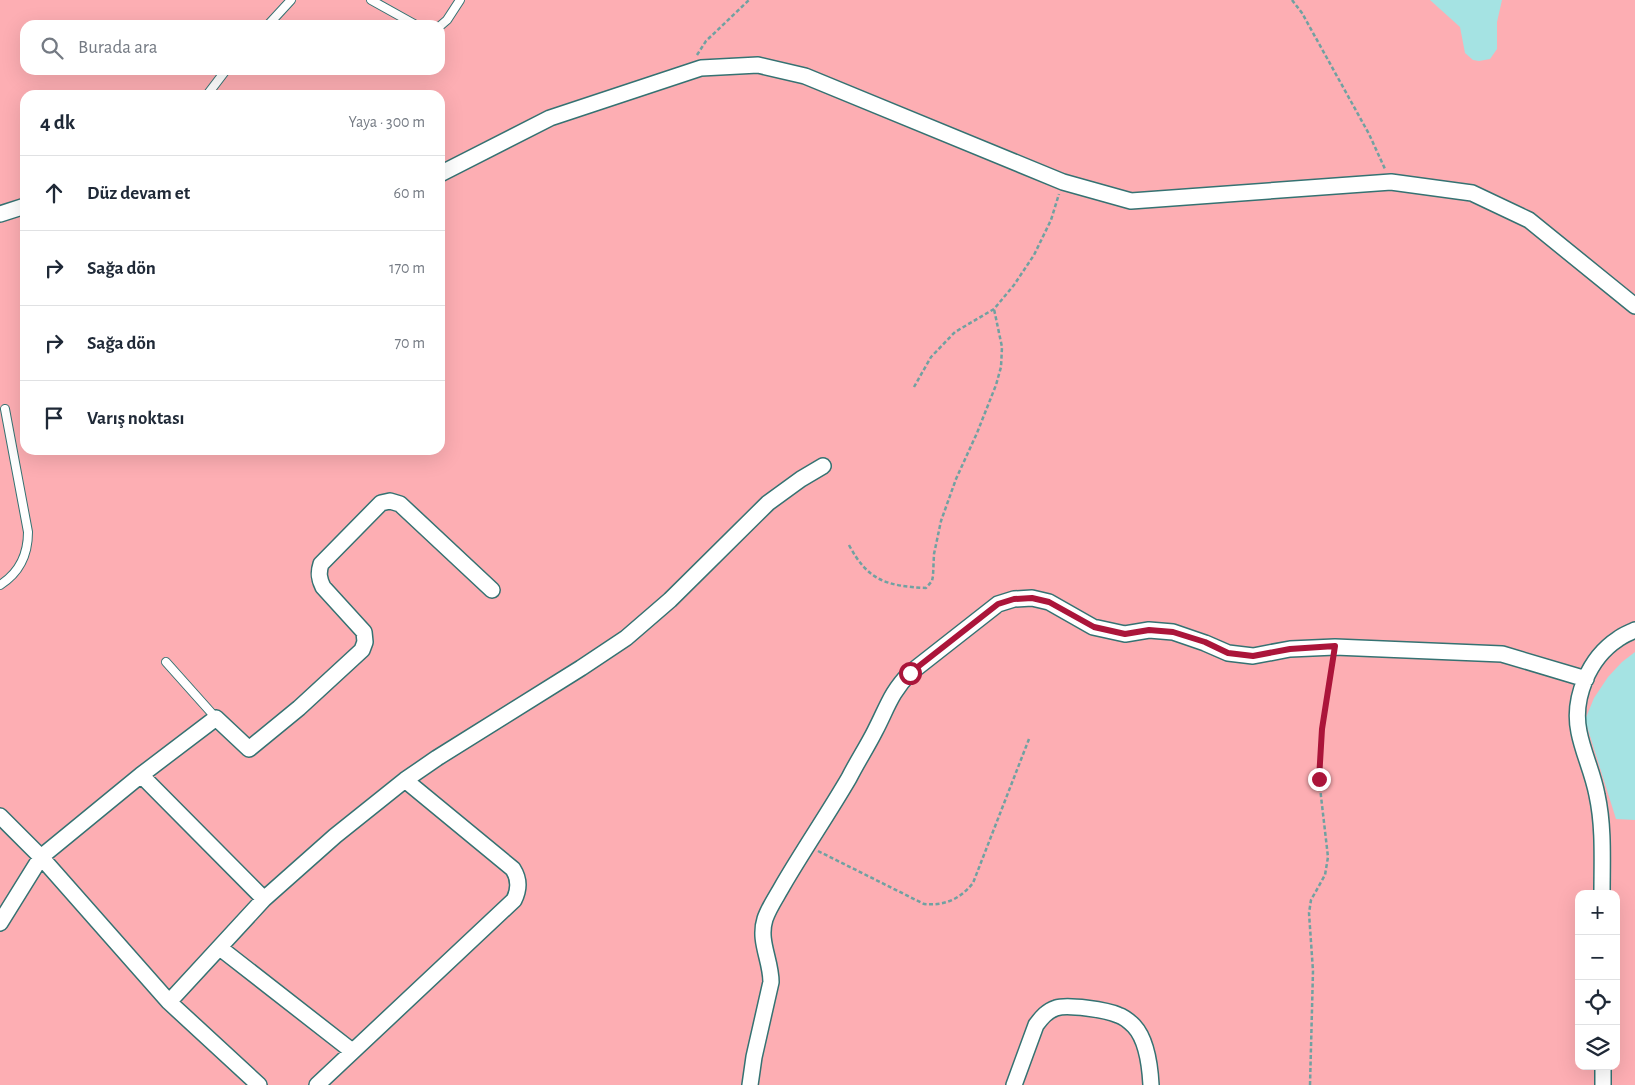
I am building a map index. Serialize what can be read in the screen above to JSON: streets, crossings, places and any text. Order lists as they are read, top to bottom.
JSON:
{
  "page": {
    "search": "Burada ara",
    "heading": ["4 dk", "Yaya · 300 m"],
    "list": [
      ["Düz devam et", "60 m"],
      ["Sağa dön", "170 m"],
      ["Sağa dön", "70 m"],
      "Varış noktası"
    ],
    "map_buttons": ["+", "−"]
  }
}
